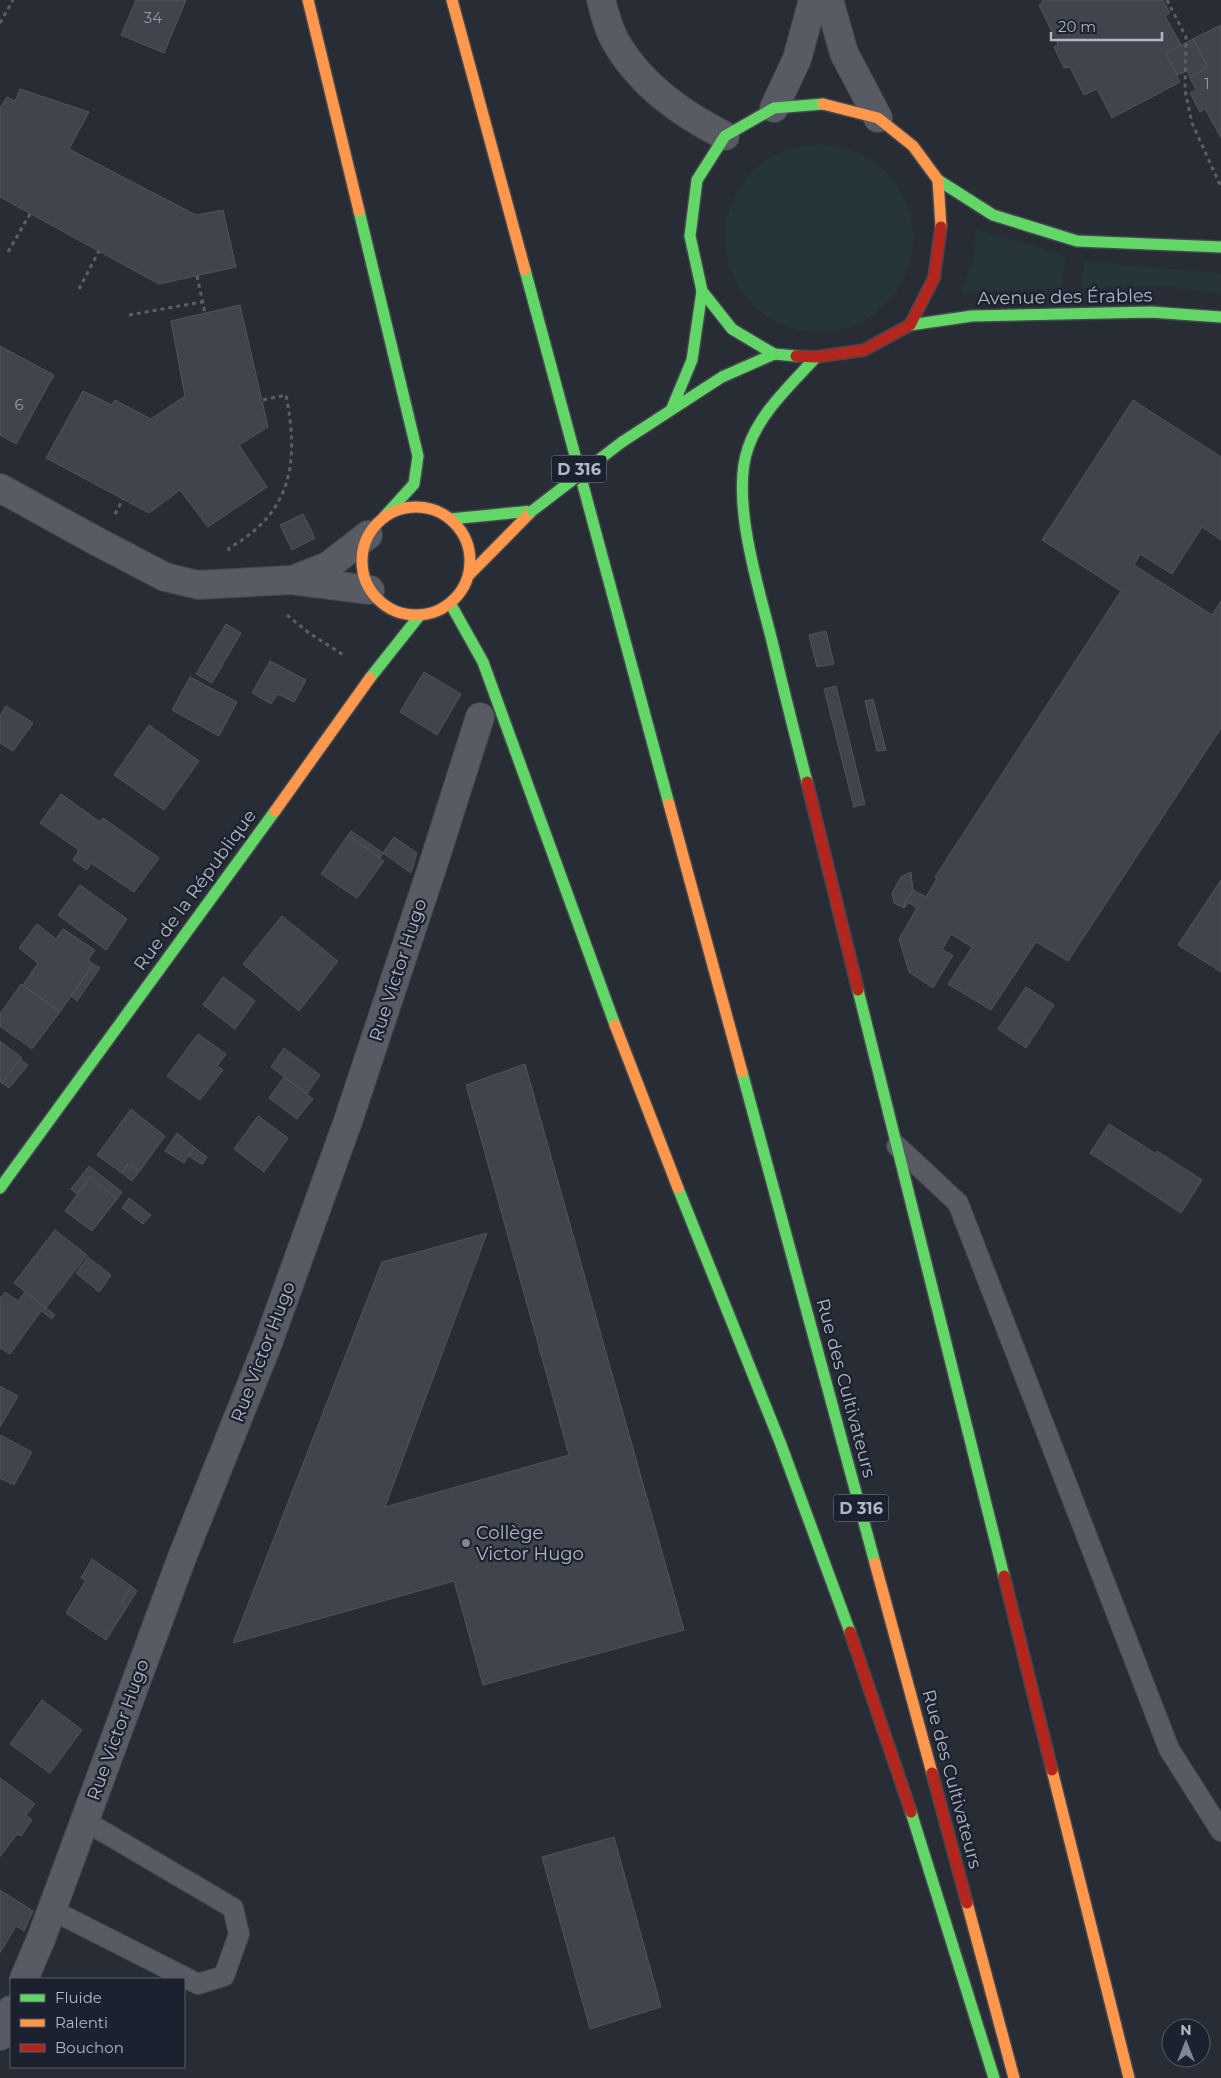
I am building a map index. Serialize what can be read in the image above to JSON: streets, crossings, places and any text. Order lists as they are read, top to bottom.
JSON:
{
  "streets": {
    "main road": [
      "Avenue des Érables",
      "D 316",
      "Rue de la République",
      "Rue des Cultivateurs"
    ],
    "street": ["Rue Victor Hugo"]
  },
  "places": ["Collège Victor Hugo"],
  "house_numbers": ["34", "1", "6"],
  "legend": ["Fluide", "Ralenti", "Bouchon"],
  "scale_bar": "20 m",
  "north": "top"
}
